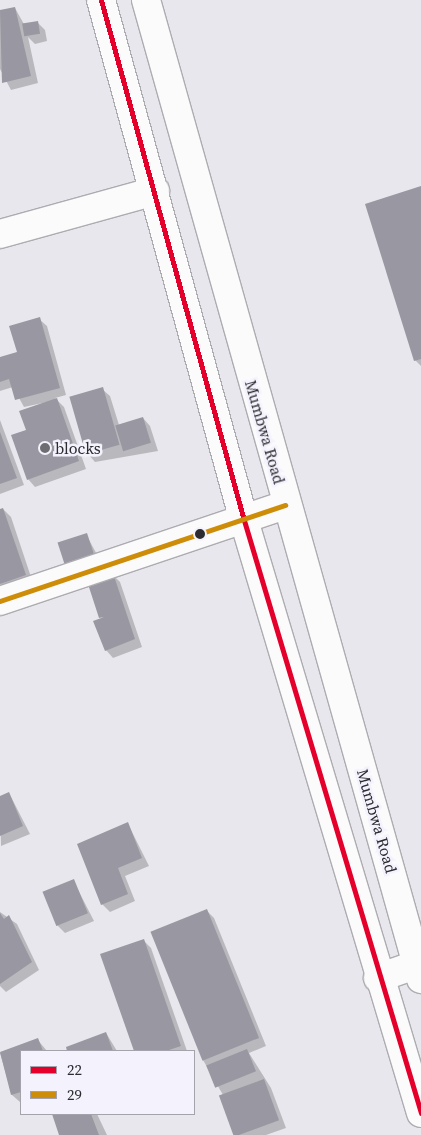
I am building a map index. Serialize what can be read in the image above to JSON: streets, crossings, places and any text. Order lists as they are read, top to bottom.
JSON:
{
  "streets": {
    "main road": ["Mumbwa Road"]
  },
  "places": ["blocks"],
  "lines": ["transit line 22", "transit line 29"],
  "legend": ["22", "29"]
}
